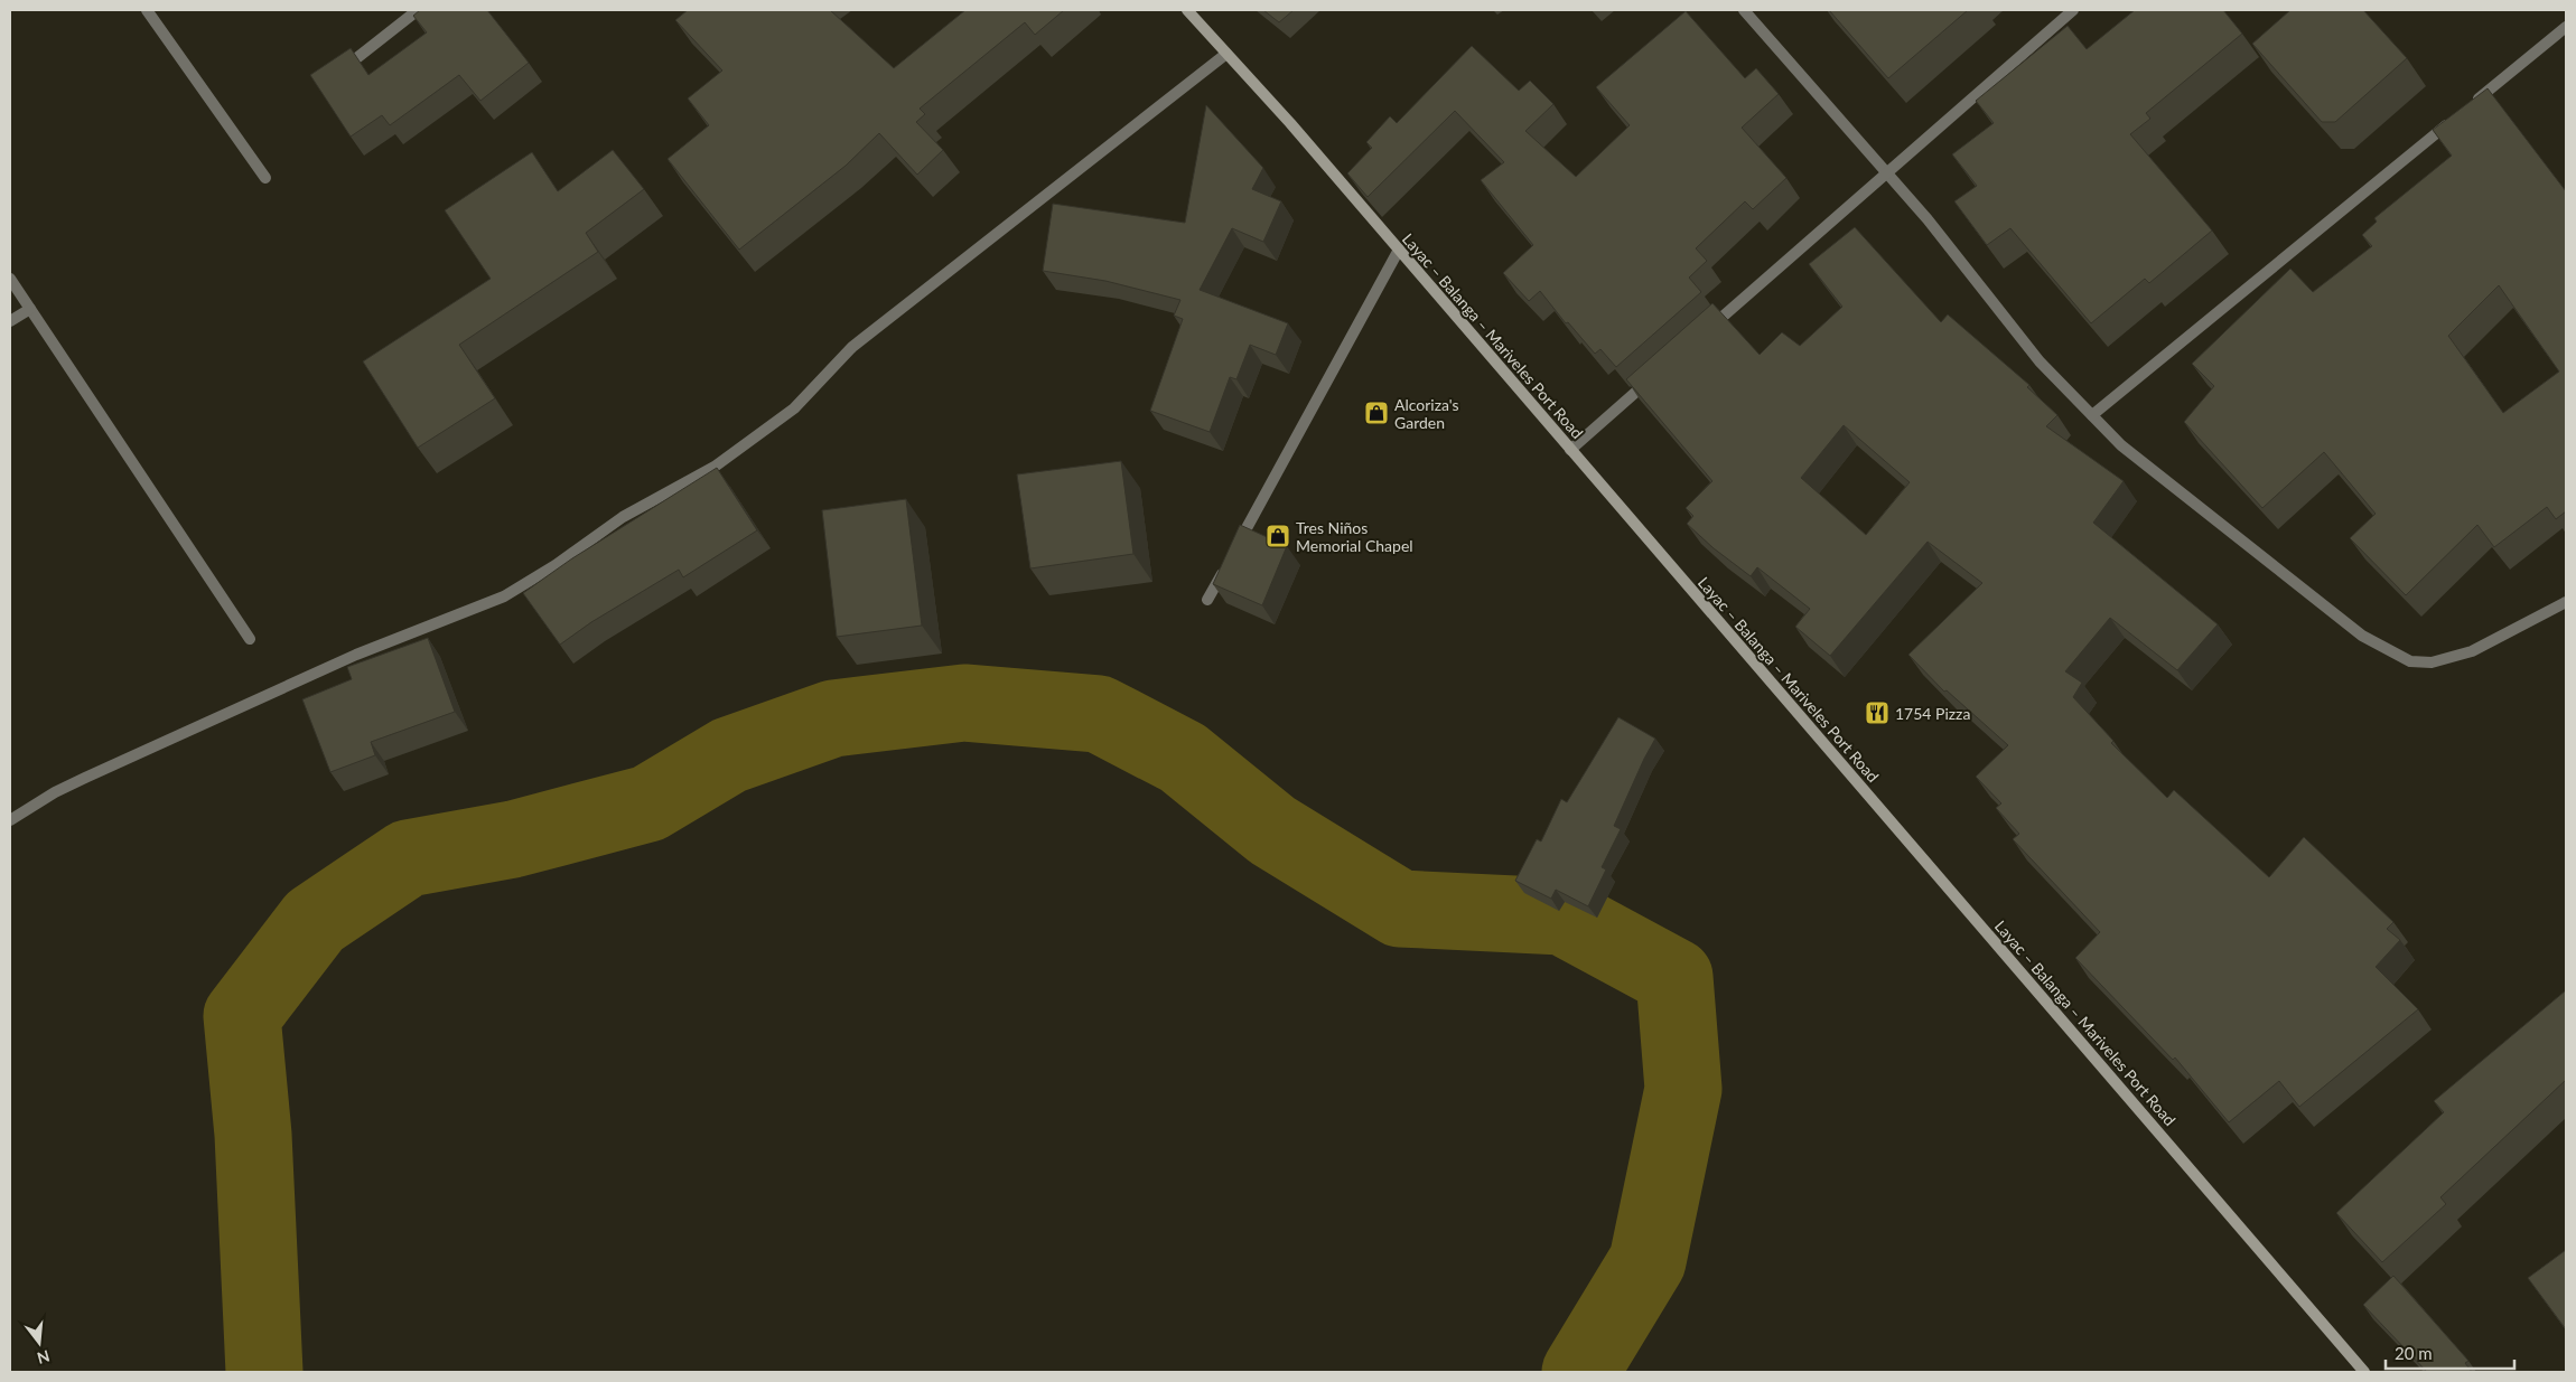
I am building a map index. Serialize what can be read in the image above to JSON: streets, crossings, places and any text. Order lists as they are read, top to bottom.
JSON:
{
  "streets": {
    "main road": ["Layac – Balanga – Mariveles Port Road"]
  },
  "places": {
    "shop": ["Alcoriza's Garden", "Tres Niños Memorial Chapel"],
    "restaurant": ["1754 Pizza"]
  },
  "scale_bar": "20 m",
  "north": "bottom"
}
